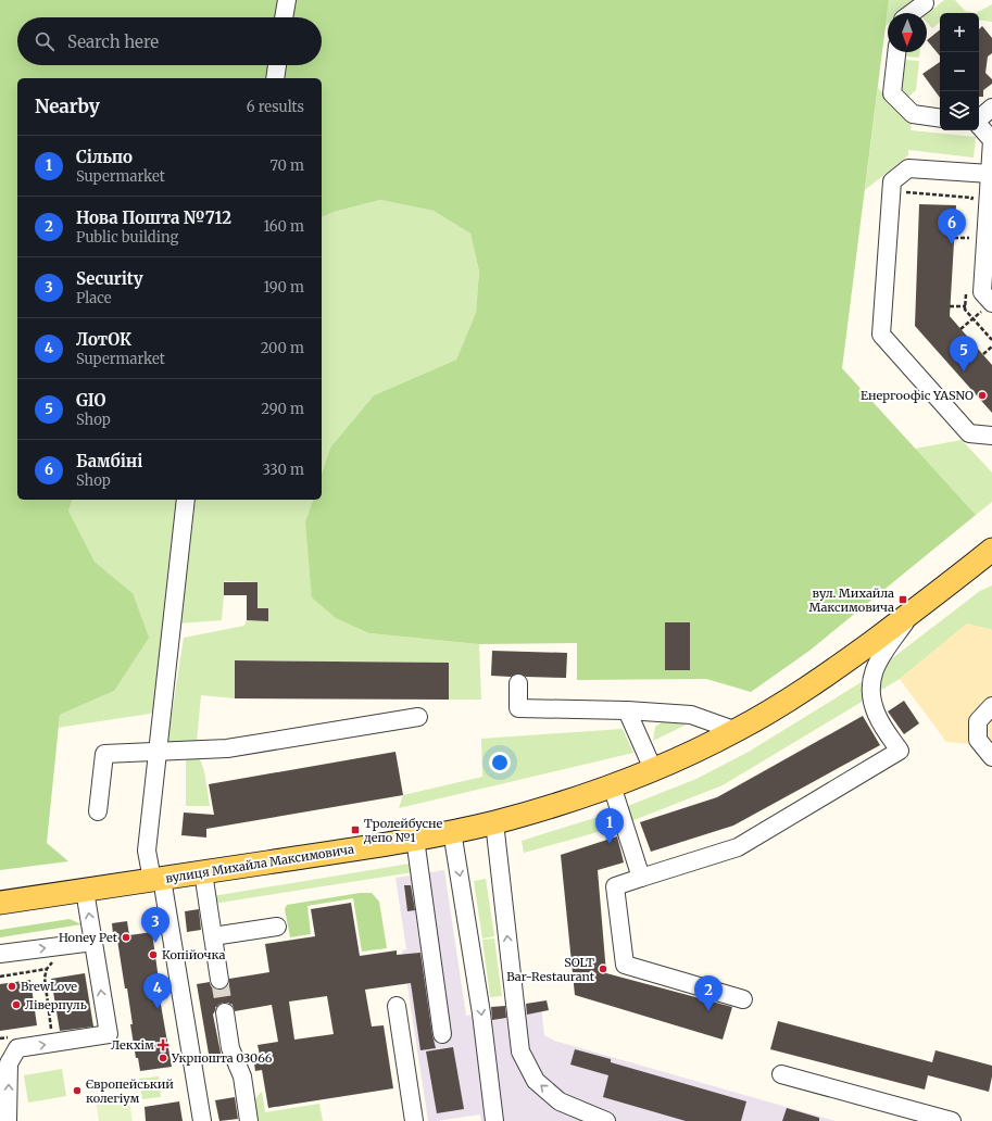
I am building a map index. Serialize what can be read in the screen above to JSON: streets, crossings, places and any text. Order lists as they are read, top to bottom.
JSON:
{
  "streets": {
    "main road": ["вулиця Михайла Максимовича"]
  },
  "places": {
    "other": [
      "Енергоофіс YASNO",
      "Honey Pet",
      "Копійочка",
      "SOLT Bar-Restaurant",
      "BrewLove",
      "Ліверпуль",
      "Укрпошта 03066",
      "Європейський колегіум"
    ],
    "transit": ["вул. Михайла Максимовича", "Тролейбусне депо №1"],
    "health": ["Лекхім"]
  },
  "north": "bottom",
  "page": {
    "map_buttons": ["+", "−"],
    "search": "Search here",
    "heading": ["Nearby", "6 results"],
    "list": [
      {
        "mark": "1",
        "name": "Сільпо",
        "note": "Supermarket",
        "value": "70 m"
      },
      {
        "mark": "2",
        "name": "Нова Пошта №712",
        "note": "Public building",
        "value": "160 m"
      },
      {
        "mark": "3",
        "name": "Security",
        "note": "Place",
        "value": "190 m"
      },
      {
        "mark": "4",
        "name": "ЛотОК",
        "note": "Supermarket",
        "value": "200 m"
      },
      {
        "mark": "5",
        "name": "GIO",
        "note": "Shop",
        "value": "290 m"
      },
      {
        "mark": "6",
        "name": "Бамбіні",
        "note": "Shop",
        "value": "330 m"
      }
    ],
    "pins": [
      "6",
      "5",
      "1",
      "3",
      "4",
      "2"
    ]
  }
}
